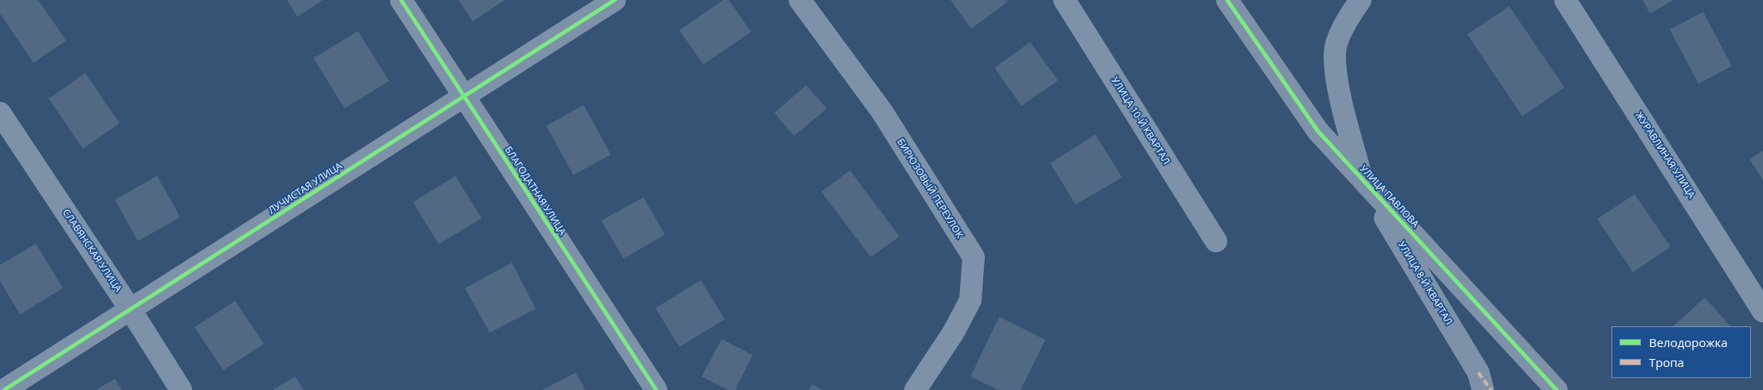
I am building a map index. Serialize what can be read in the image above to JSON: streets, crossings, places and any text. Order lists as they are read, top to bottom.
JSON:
{
  "streets": {
    "street": [
      "УЛИЦА 10-Й КВАРТАЛ",
      "ЖУРАВЛИНАЯ УЛИЦА",
      "ЛУЧИСТАЯ УЛИЦА",
      "БИРЮЗОВЫЙ ПЕРЕУЛОК",
      "БЛАГОДАТНАЯ УЛИЦА",
      "УЛИЦА ПАВЛОВА",
      "СЛАВЯНСКАЯ УЛИЦА",
      "УЛИЦА 8-Й КВАРТАЛ"
    ]
  },
  "crossings": [
    ["ЛУЧИСТАЯ УЛИЦА", "БЛАГОДАТНАЯ УЛИЦА"],
    ["ЛУЧИСТАЯ УЛИЦА", "СЛАВЯНСКАЯ УЛИЦА"],
    ["УЛИЦА ПАВЛОВА", "УЛИЦА 8-Й КВАРТАЛ"]
  ],
  "legend": ["Велодорожка", "Тропа"]
}
